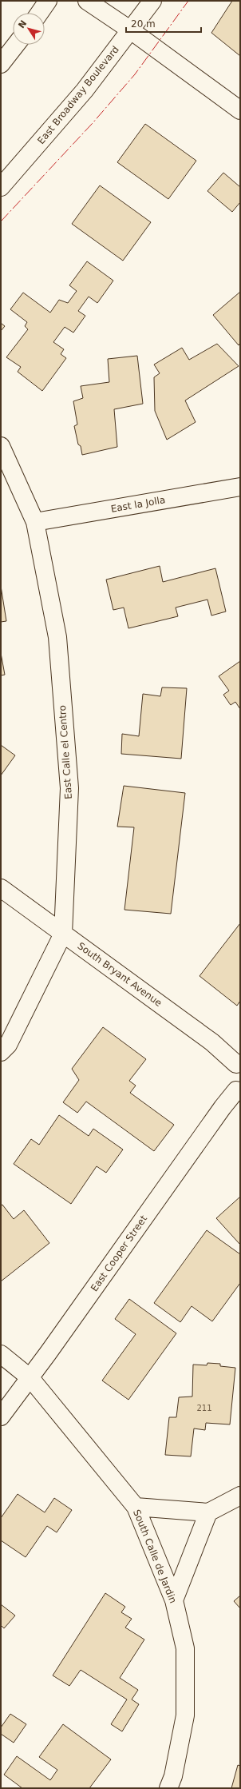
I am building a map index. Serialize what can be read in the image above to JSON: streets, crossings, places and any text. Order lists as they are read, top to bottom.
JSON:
{
  "streets": {
    "street": [
      "East Broadway Boulevard",
      "East la Jolla",
      "East Calle el Centro",
      "South Bryant Avenue",
      "East Cooper Street",
      "South Calle de Jardin"
    ]
  },
  "crossings": [
    ["East la Jolla", "East Calle el Centro"],
    ["East Calle el Centro", "South Bryant Avenue"],
    ["East Cooper Street", "South Calle de Jardin"]
  ],
  "house_numbers": ["211"],
  "scale_bar": "20 m",
  "north": "top left"
}
